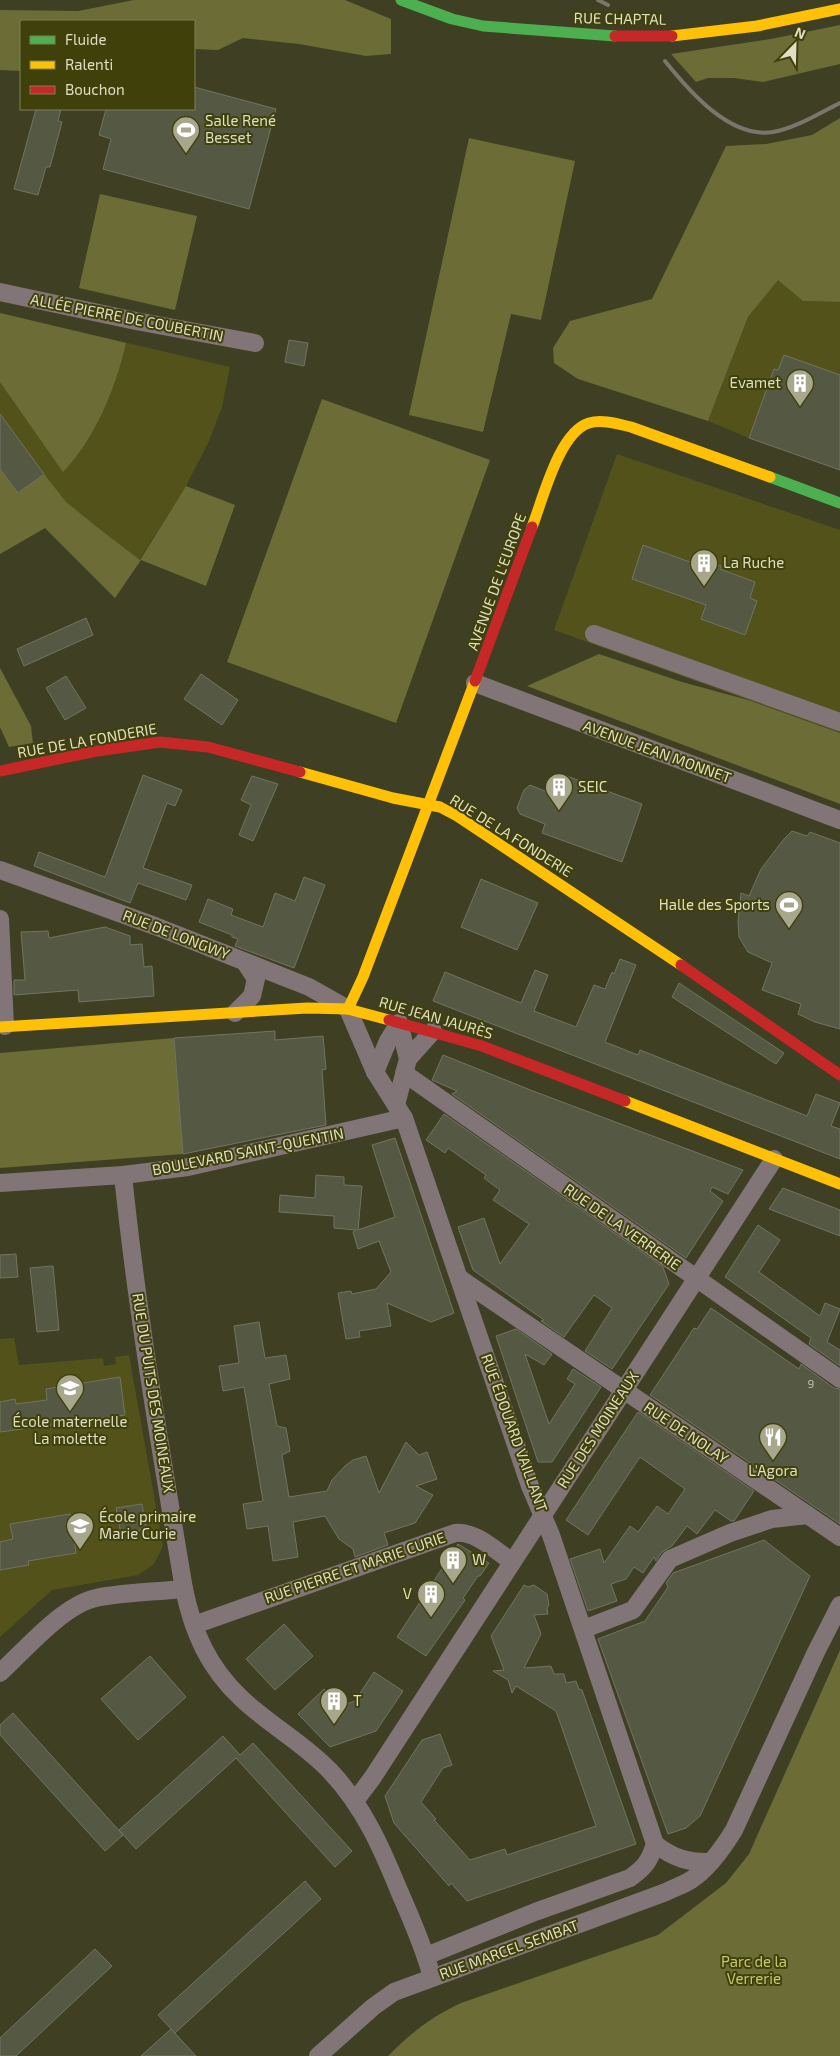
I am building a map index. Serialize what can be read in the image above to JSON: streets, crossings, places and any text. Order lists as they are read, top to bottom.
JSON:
{
  "streets": {
    "street": [
      "RUE CHAPTAL",
      "ALLÉE PIERRE DE COUBERTIN",
      "AVENUE DE L'EUROPE",
      "RUE DE LA FONDERIE",
      "AVENUE JEAN MONNET",
      "RUE DE LONGWY",
      "RUE JEAN JAURÈS",
      "BOULEVARD SAINT-QUENTIN",
      "RUE DE LA VERRERIE",
      "RUE DU PUITS DES MOINEAUX",
      "RUE DES MOINEAUX",
      "RUE ÉDOUARD VAILLANT",
      "RUE DE NOLAY",
      "RUE PIERRE ET MARIE CURIE",
      "RUE MARCEL SEMBAT"
    ]
  },
  "crossings": [
    ["AVENUE DE L'EUROPE", "RUE DE LA FONDERIE"],
    ["AVENUE DE L'EUROPE", "AVENUE JEAN MONNET"],
    ["AVENUE DE L'EUROPE", "RUE DE LONGWY"],
    ["AVENUE DE L'EUROPE", "RUE JEAN JAURÈS"],
    ["AVENUE DE L'EUROPE", "RUE ÉDOUARD VAILLANT"],
    ["RUE DE LONGWY", "RUE JEAN JAURÈS"],
    ["RUE DE LONGWY", "RUE ÉDOUARD VAILLANT"],
    ["RUE JEAN JAURÈS", "RUE DES MOINEAUX"],
    ["RUE JEAN JAURÈS", "RUE ÉDOUARD VAILLANT"],
    ["BOULEVARD SAINT-QUENTIN", "RUE DU PUITS DES MOINEAUX"],
    ["BOULEVARD SAINT-QUENTIN", "RUE ÉDOUARD VAILLANT"],
    ["RUE DE LA VERRERIE", "RUE DES MOINEAUX"],
    ["RUE DU PUITS DES MOINEAUX", "RUE DES MOINEAUX"],
    ["RUE DU PUITS DES MOINEAUX", "RUE PIERRE ET MARIE CURIE"],
    ["RUE DU PUITS DES MOINEAUX", "RUE MARCEL SEMBAT"],
    ["RUE DES MOINEAUX", "RUE ÉDOUARD VAILLANT"],
    ["RUE DES MOINEAUX", "RUE DE NOLAY"],
    ["RUE DES MOINEAUX", "RUE PIERRE ET MARIE CURIE"],
    ["RUE ÉDOUARD VAILLANT", "RUE DE NOLAY"],
    ["RUE ÉDOUARD VAILLANT", "RUE MARCEL SEMBAT"]
  ],
  "parks": ["Parc de la Verrerie"],
  "places": {
    "sports": ["Salle René Besset", "Halle des Sports"],
    "building": [
      "Evamet",
      "La Ruche",
      "SEIC",
      "W",
      "V",
      "T"
    ],
    "school or university": ["École maternelle La molette", "École primaire Marie Curie"],
    "restaurant": ["L'Agora"]
  },
  "house_numbers": ["9"],
  "legend": ["Fluide", "Ralenti", "Bouchon"],
  "north": "top right"
}
